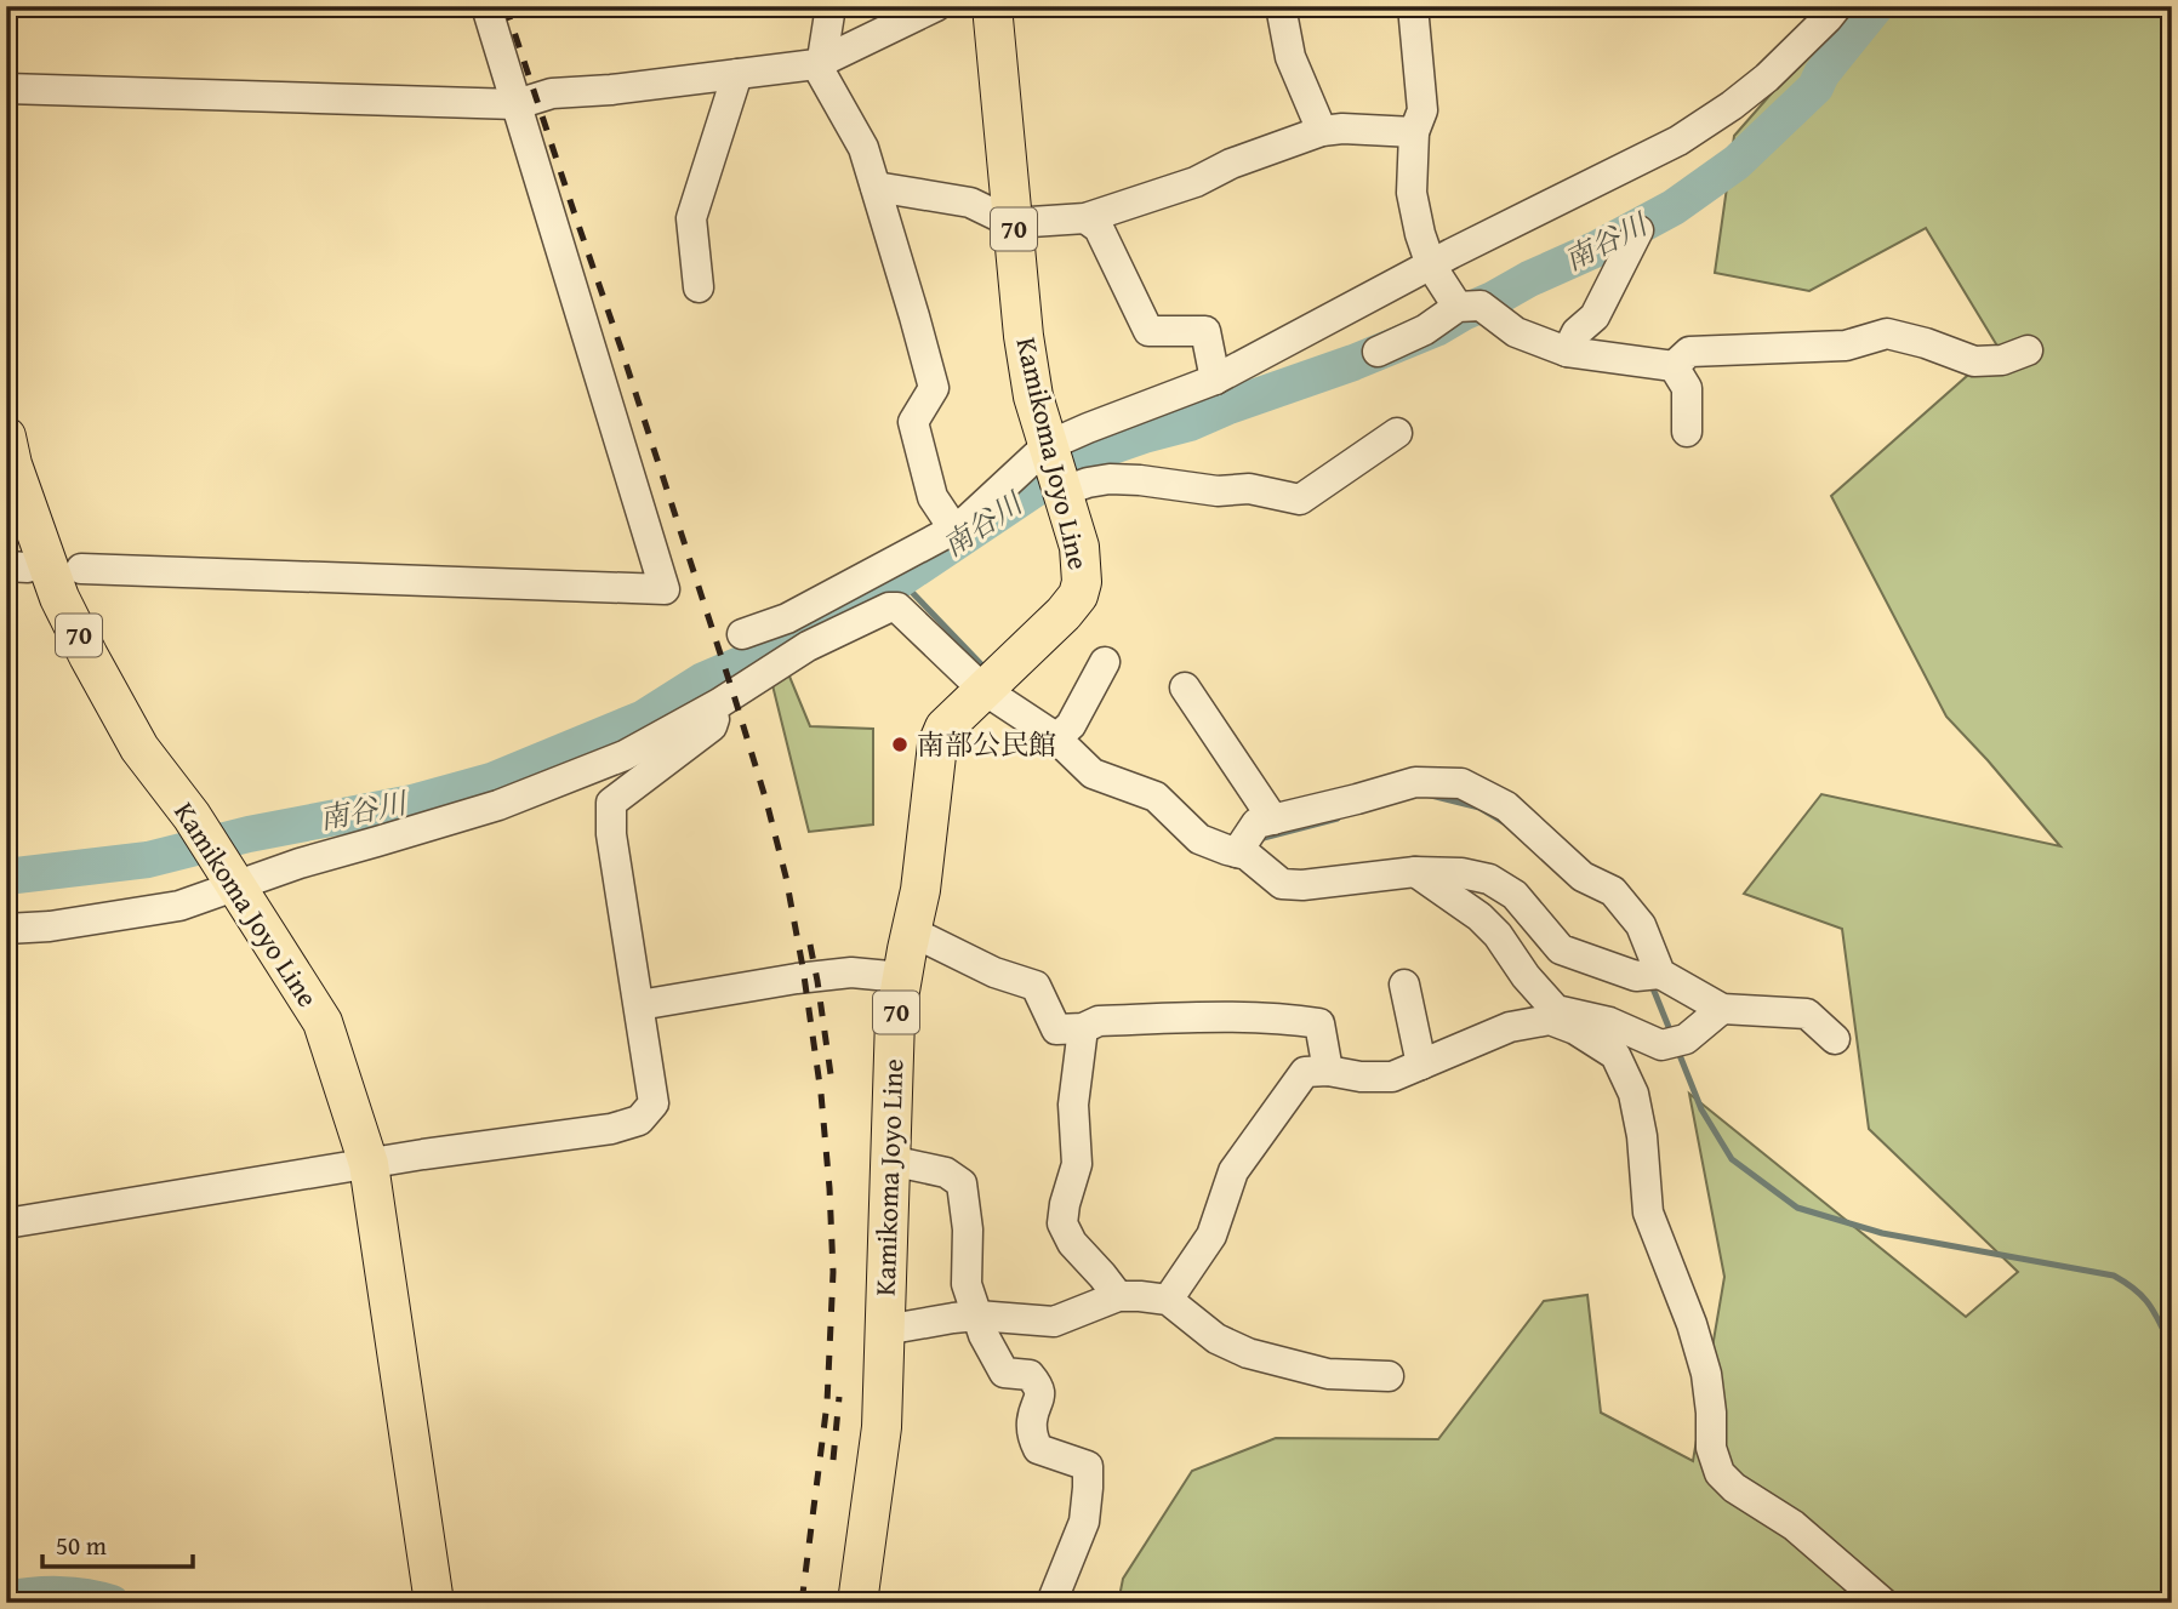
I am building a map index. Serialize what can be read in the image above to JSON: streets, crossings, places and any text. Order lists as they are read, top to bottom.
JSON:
{
  "streets": {
    "main road": ["70", "Kamikoma Joyo Line"]
  },
  "water": ["南谷川"],
  "places": ["南部公民館"],
  "scale_bar": "50 m"
}
